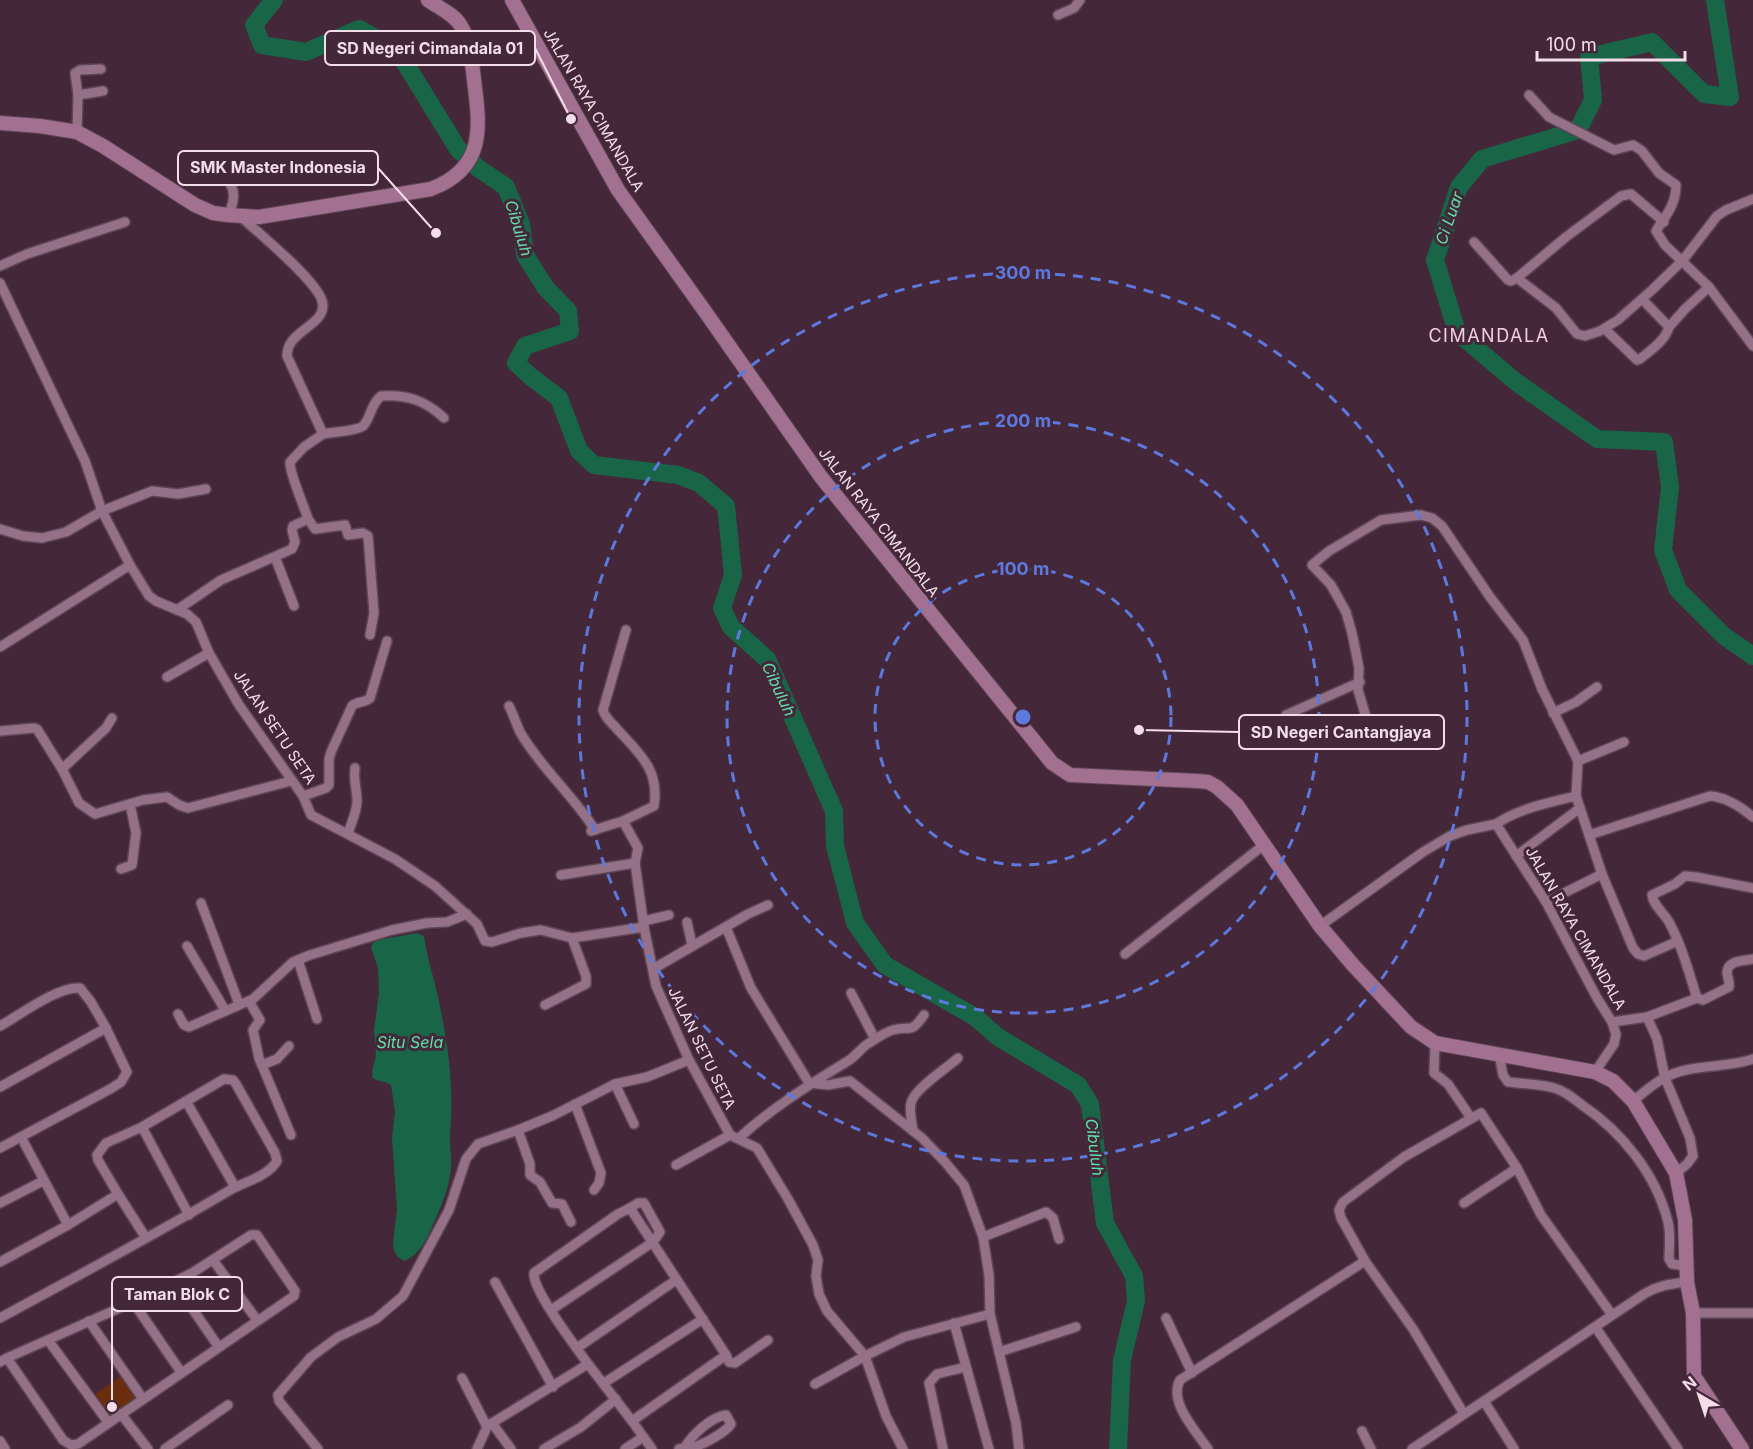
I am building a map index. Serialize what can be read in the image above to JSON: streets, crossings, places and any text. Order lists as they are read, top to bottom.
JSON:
{
  "streets": {
    "street": ["JALAN RAYA CIMANDALA", "JALAN SETU SETA"]
  },
  "districts": ["CIMANDALA"],
  "water": ["Ci Luar", "Cibuluh", "Situ Sela"],
  "places": [
    "SD Negeri Cimandala 01",
    "SMK Master Indonesia",
    "SD Negeri Cantangjaya",
    "Taman Blok C"
  ],
  "scale_bar": "100 m",
  "north": "top left",
  "rings": ["300 m", "200 m", "100 m"]
}
